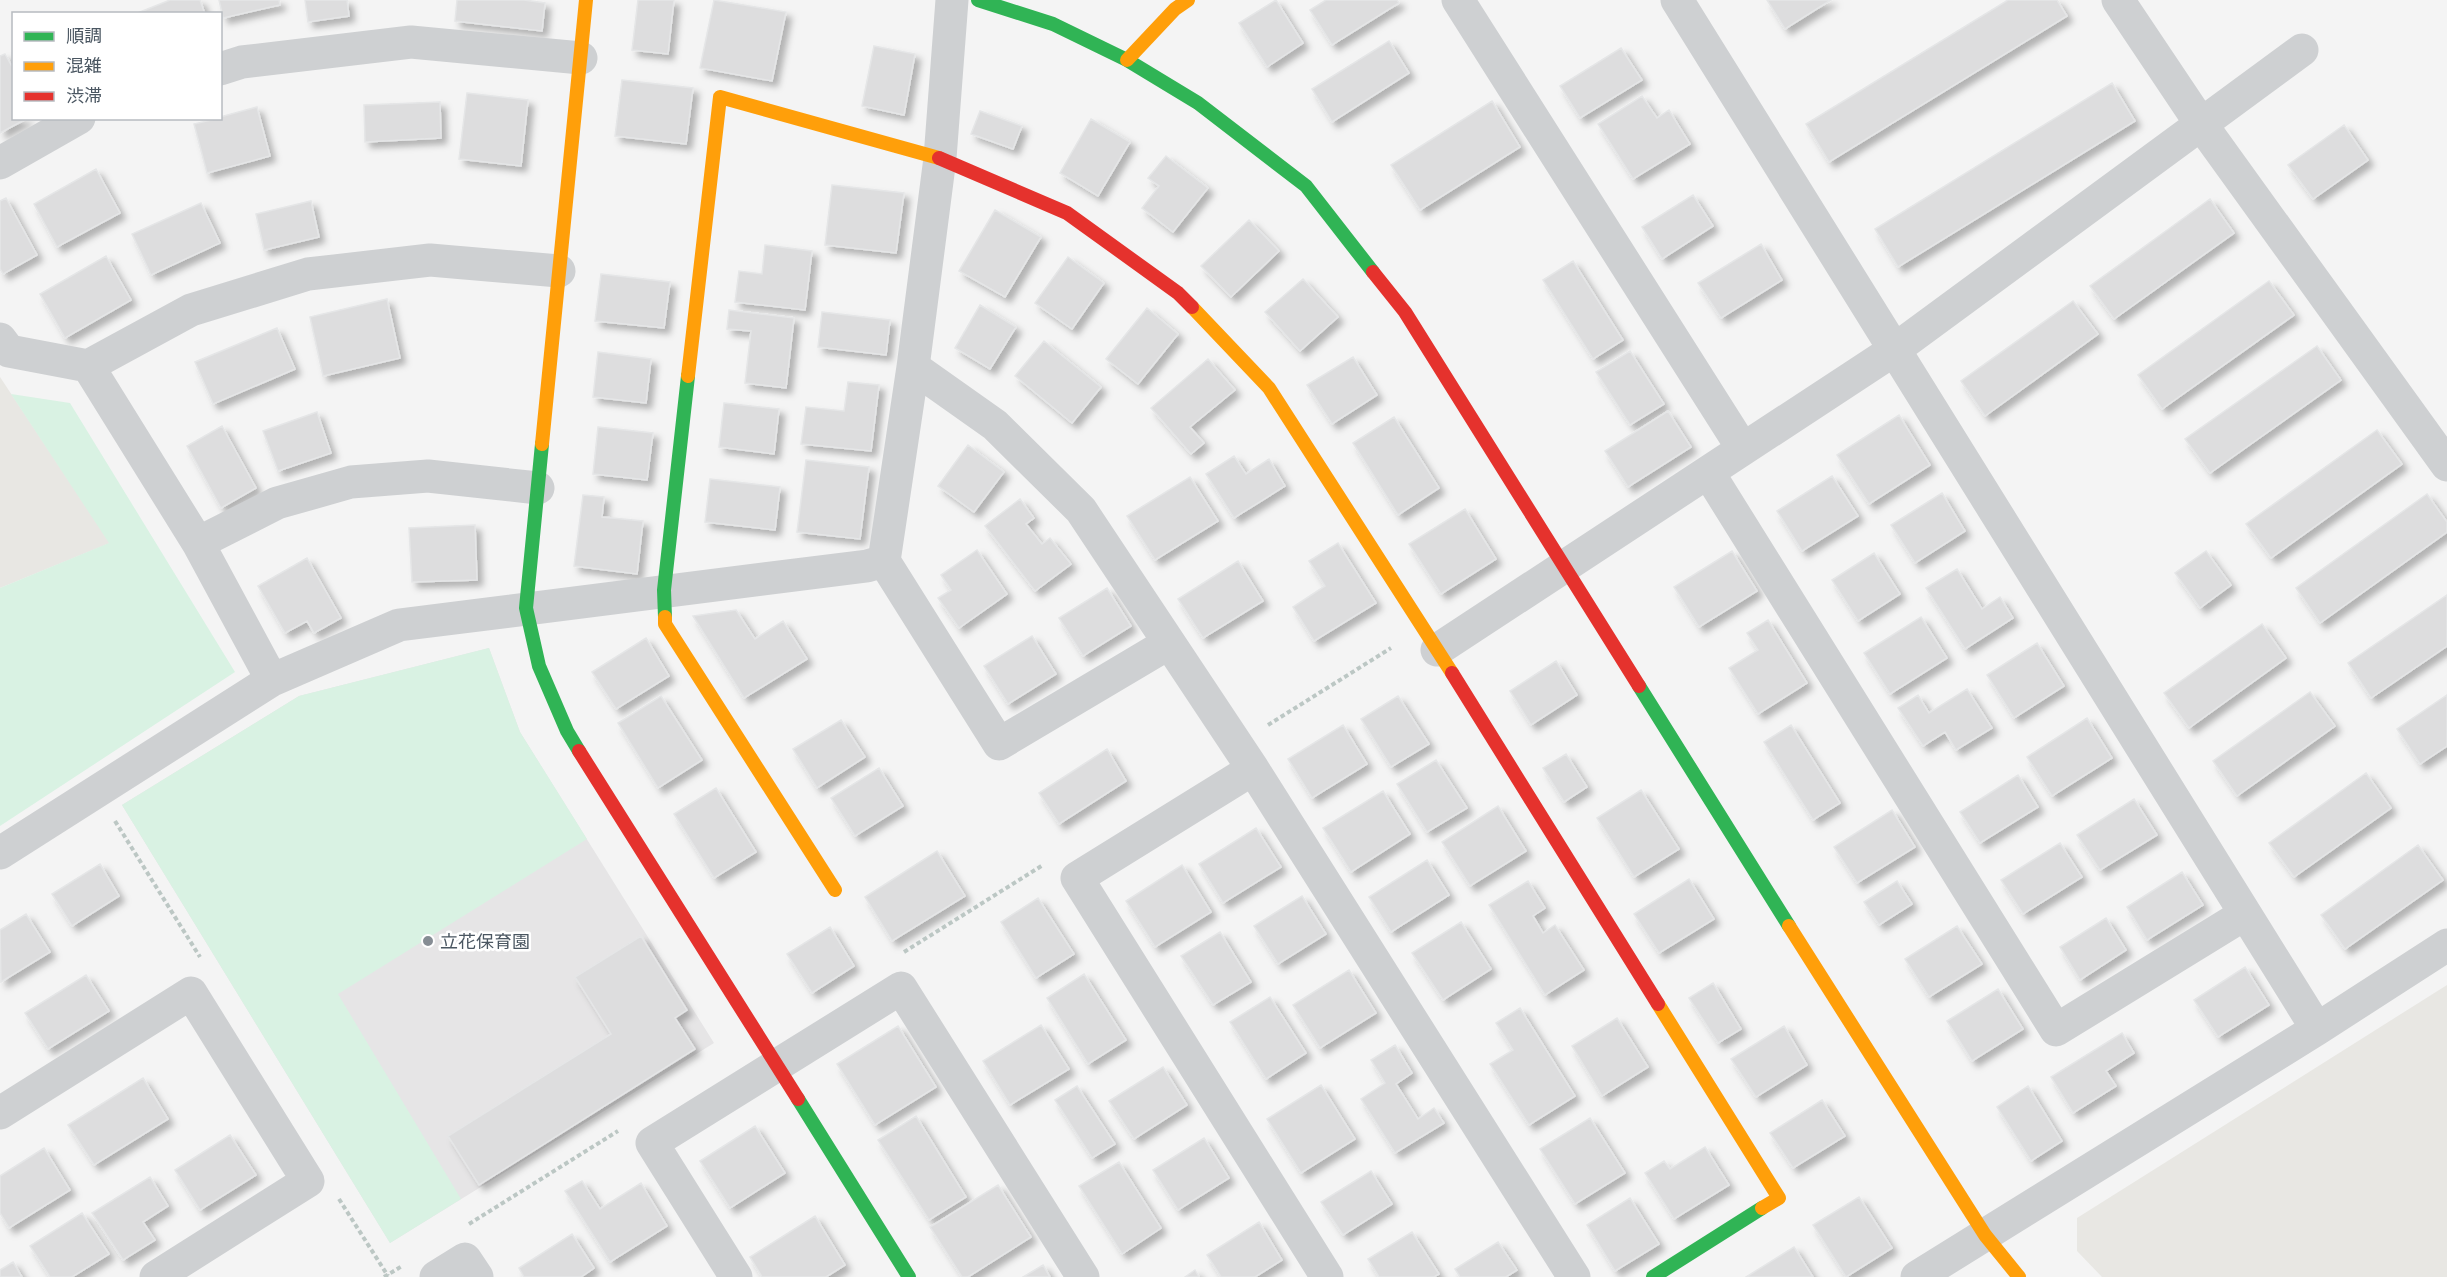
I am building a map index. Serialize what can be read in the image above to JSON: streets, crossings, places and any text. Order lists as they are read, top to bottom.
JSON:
{
  "places": ["立花保育園"],
  "legend": ["順調", "混雑", "渋滞"]
}
